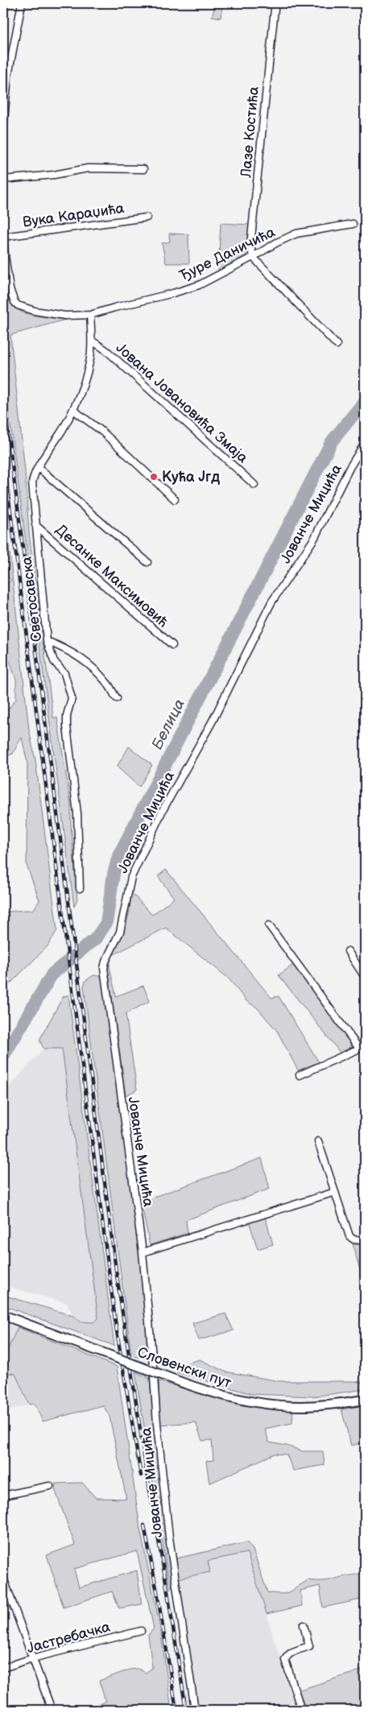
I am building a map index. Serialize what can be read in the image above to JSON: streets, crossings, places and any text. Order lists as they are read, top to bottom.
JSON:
{
  "streets": {
    "street": [
      "Лазе Костића",
      "Вука Караџића",
      "Ђуре Даничића",
      "Јована Јовановића Змаја",
      "Јованче Мицића",
      "Десанке Максимовић",
      "Светосавска",
      "Словенски пут",
      "Јастребачка"
    ]
  },
  "crossings": [
    ["Лазе Костића", "Ђуре Даничића"],
    ["Ђуре Даничића", "Светосавска"],
    ["Јована Јовановића Змаја", "Светосавска"],
    ["Десанке Максимовић", "Светосавска"]
  ],
  "water": ["Белица"],
  "places": ["Кућа Јгд"]
}
